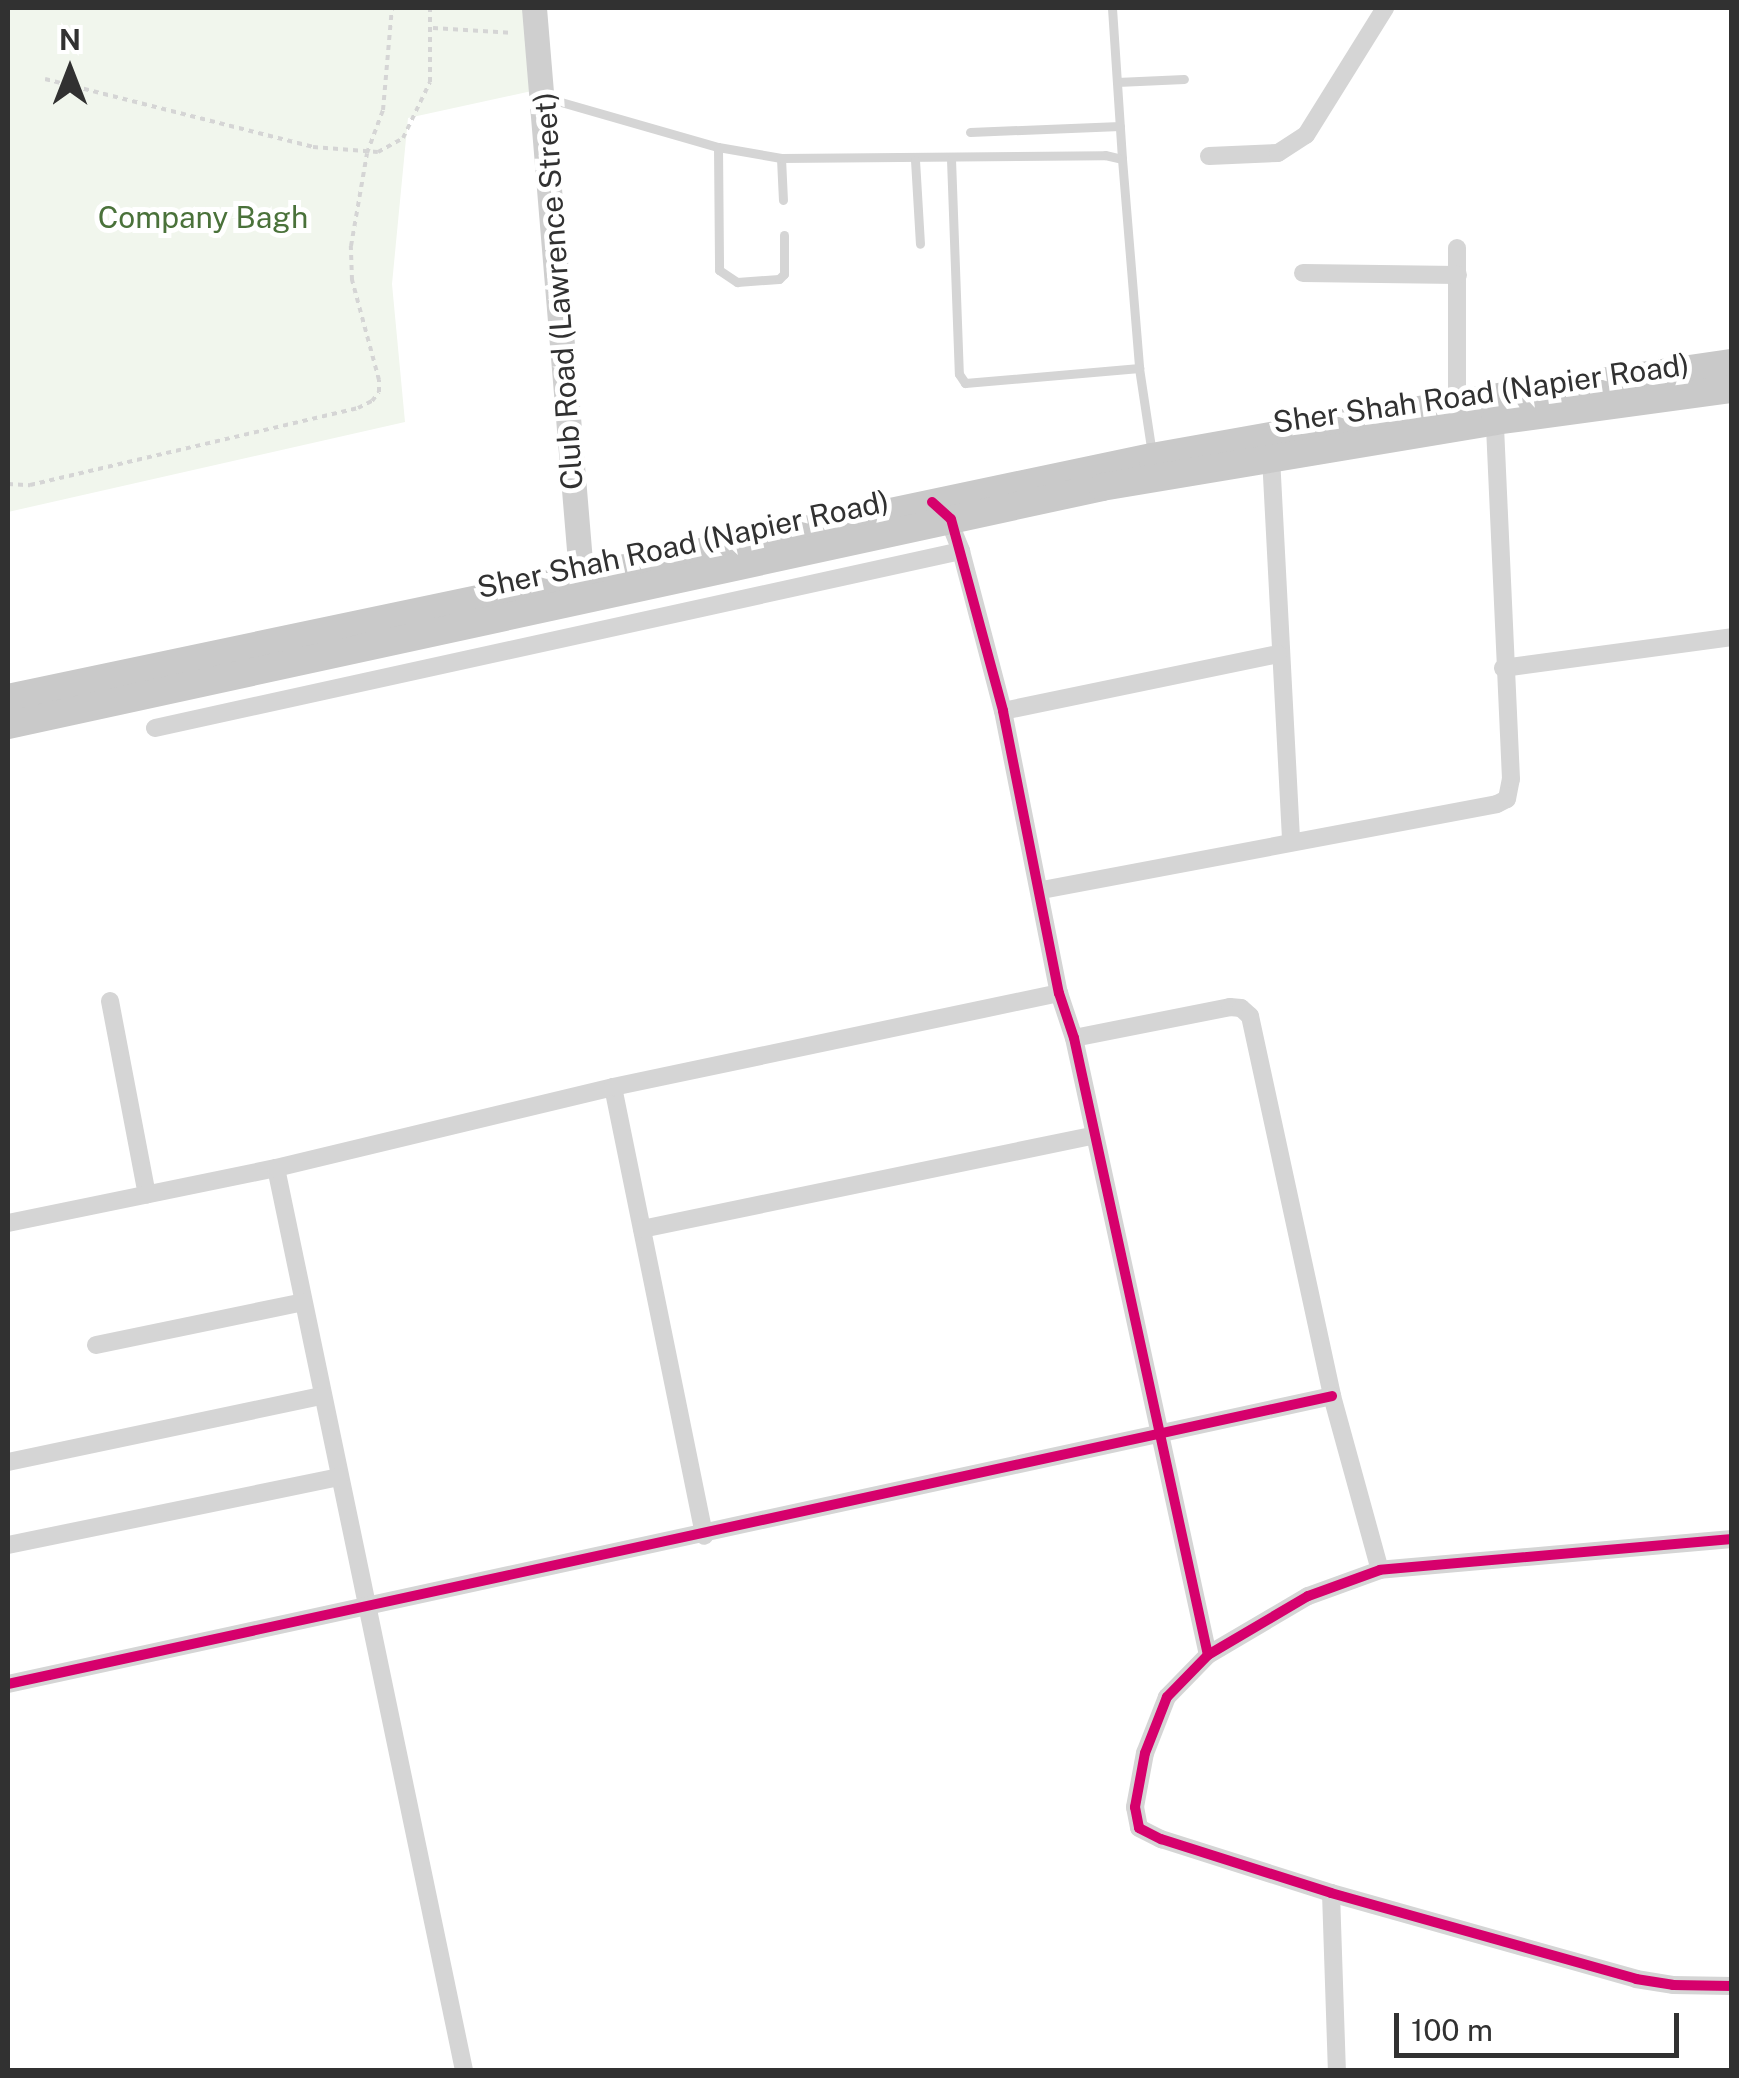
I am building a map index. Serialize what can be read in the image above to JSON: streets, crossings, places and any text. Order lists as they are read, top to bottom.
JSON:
{
  "streets": {
    "main road": ["Sher Shah Road (Napier Road)"],
    "street": ["Club Road (Lawrence Street)"]
  },
  "crossings": [
    ["Club Road (Lawrence Street)", "Sher Shah Road (Napier Road)"]
  ],
  "parks": ["Company Bagh"],
  "scale_bar": "100 m",
  "north": "top"
}
